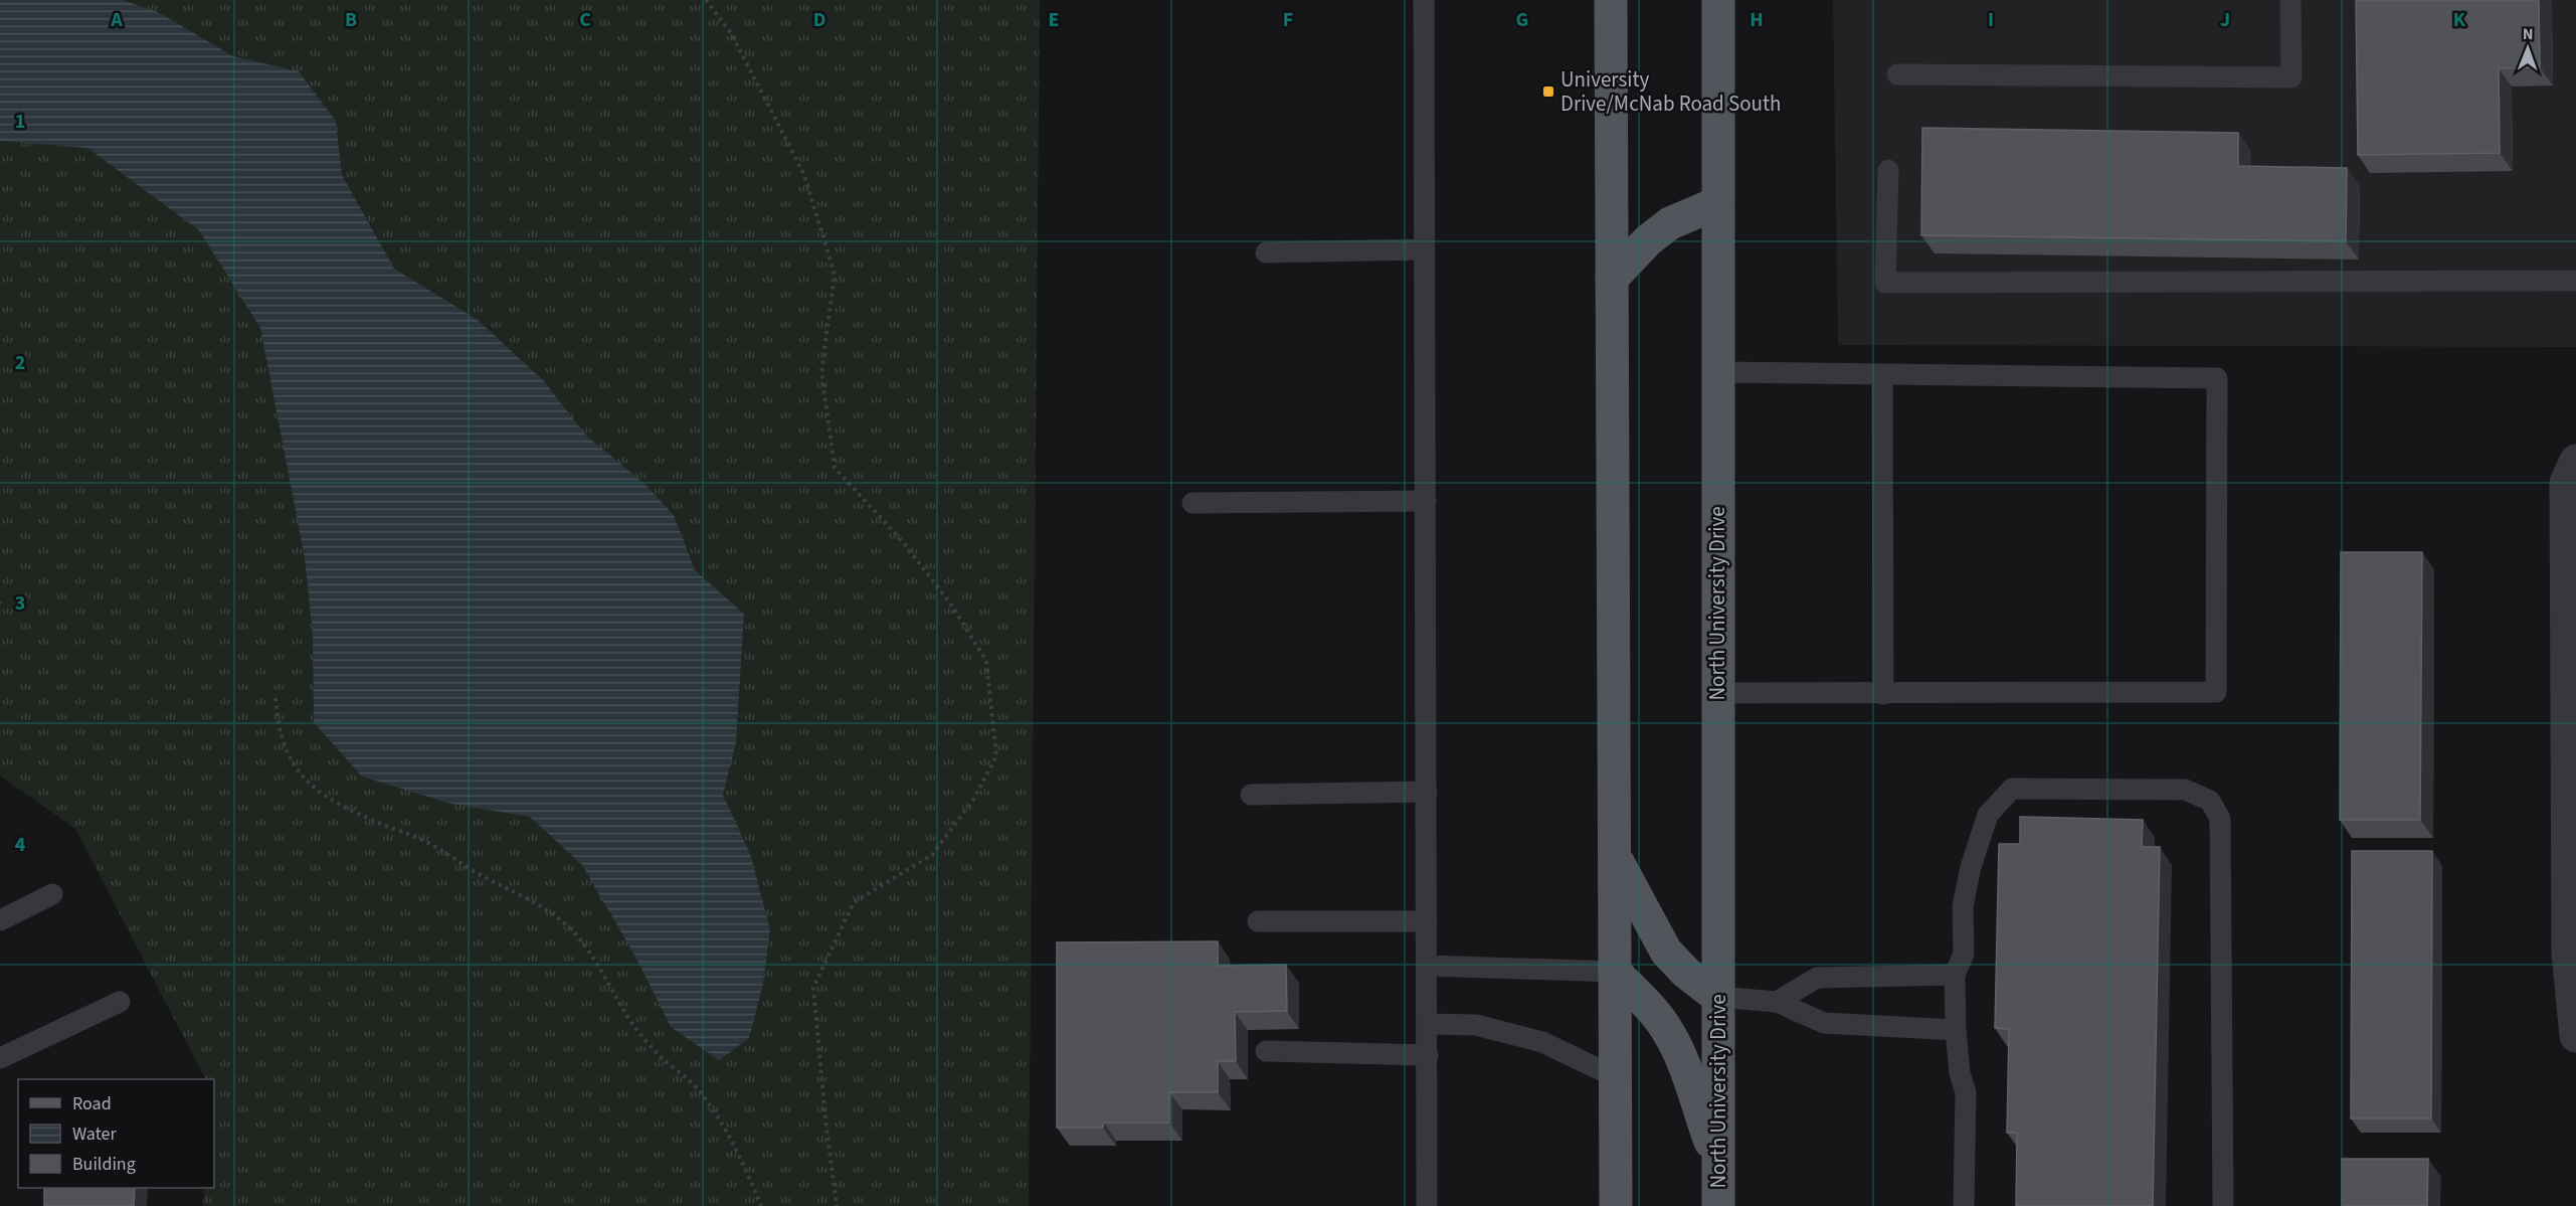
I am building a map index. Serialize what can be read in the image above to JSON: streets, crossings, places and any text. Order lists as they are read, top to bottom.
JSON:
{
  "streets": {
    "main road": ["North University Drive"]
  },
  "places": {
    "transit": ["University Drive/McNab Road South"]
  },
  "legend": ["Road", "Water", "Building"],
  "north": "top",
  "grid": {
    "columns": [
      "A",
      "B",
      "C",
      "D",
      "E",
      "F",
      "G",
      "H",
      "I",
      "J",
      "K"
    ],
    "rows": [
      "1",
      "2",
      "3",
      "4"
    ]
  }
}
